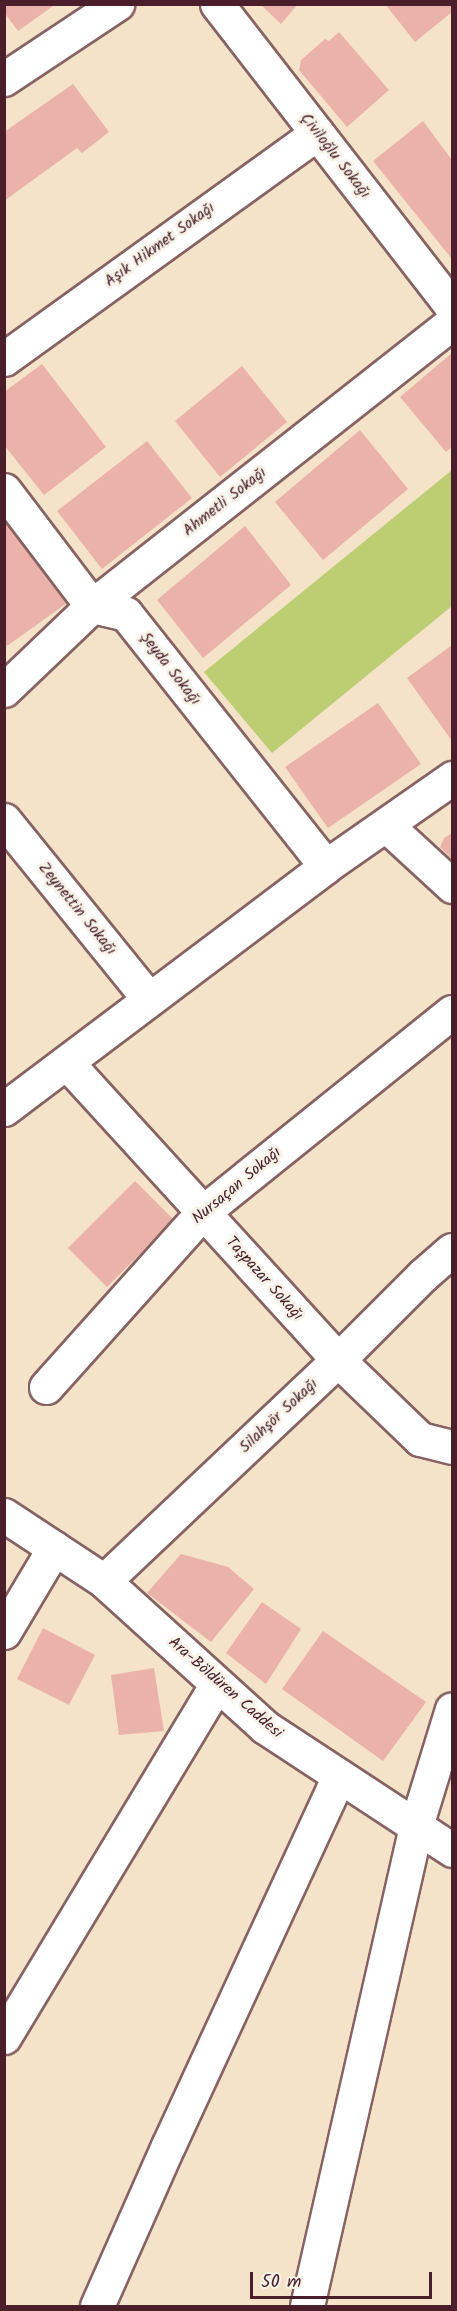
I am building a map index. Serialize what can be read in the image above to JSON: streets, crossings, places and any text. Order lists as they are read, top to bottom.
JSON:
{
  "streets": {
    "street": [
      "Çiviloğlu Sokağı",
      "Aşık Hikmet Sokağı",
      "Ahmetli Sokağı",
      "Şeyda Sokağı",
      "Zeynettin Sokağı",
      "Nursaçan Sokağı",
      "Taşpazar Sokağı",
      "Silahşör Sokağı",
      "Ara-Böldüren Caddesi"
    ]
  },
  "crossings": [
    ["Çiviloğlu Sokağı", "Aşık Hikmet Sokağı"],
    ["Ahmetli Sokağı", "Şeyda Sokağı"],
    ["Nursaçan Sokağı", "Taşpazar Sokağı"],
    ["Taşpazar Sokağı", "Silahşör Sokağı"],
    ["Silahşör Sokağı", "Ara-Böldüren Caddesi"]
  ],
  "scale_bar": "50 m"
}
